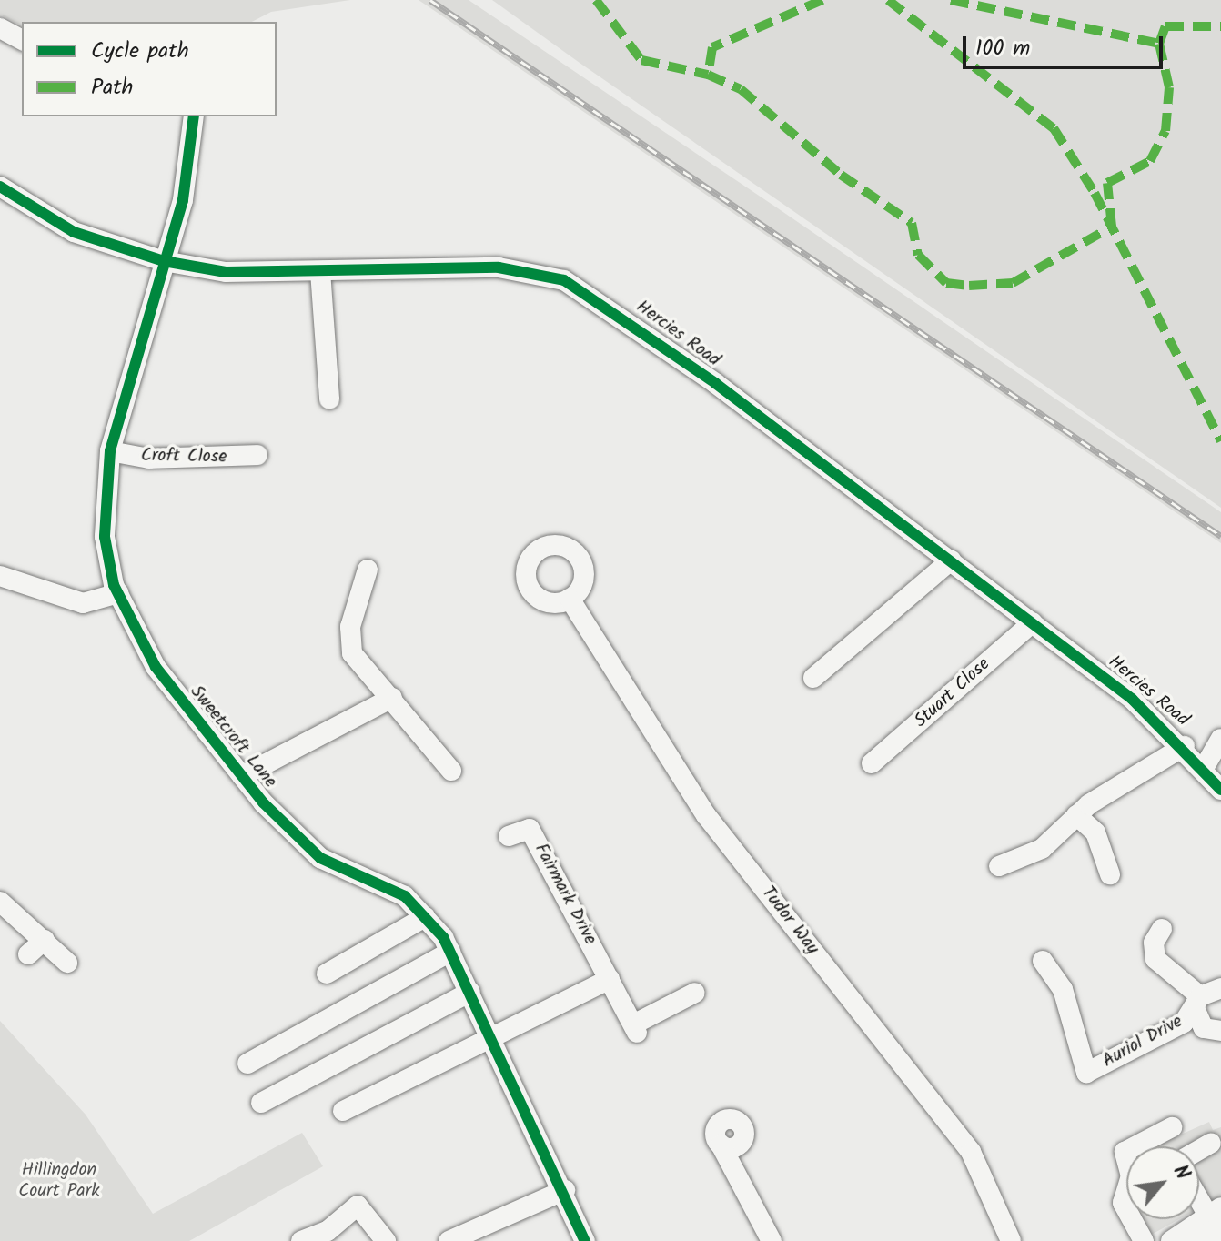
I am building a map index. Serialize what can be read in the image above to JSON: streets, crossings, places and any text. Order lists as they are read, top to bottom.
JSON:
{
  "streets": {
    "street": [
      "Hercies Road",
      "Croft Close",
      "Stuart Close",
      "Sweetcroft Lane",
      "Fairmark Drive",
      "Tudor Way",
      "Auriol Drive"
    ]
  },
  "crossings": [
    ["Hercies Road", "Stuart Close"],
    ["Hercies Road", "Sweetcroft Lane"],
    ["Croft Close", "Sweetcroft Lane"]
  ],
  "parks": ["Hillingdon Court Park"],
  "legend": ["Cycle path", "Path"],
  "scale_bar": "100 m",
  "north": "top right"
}
